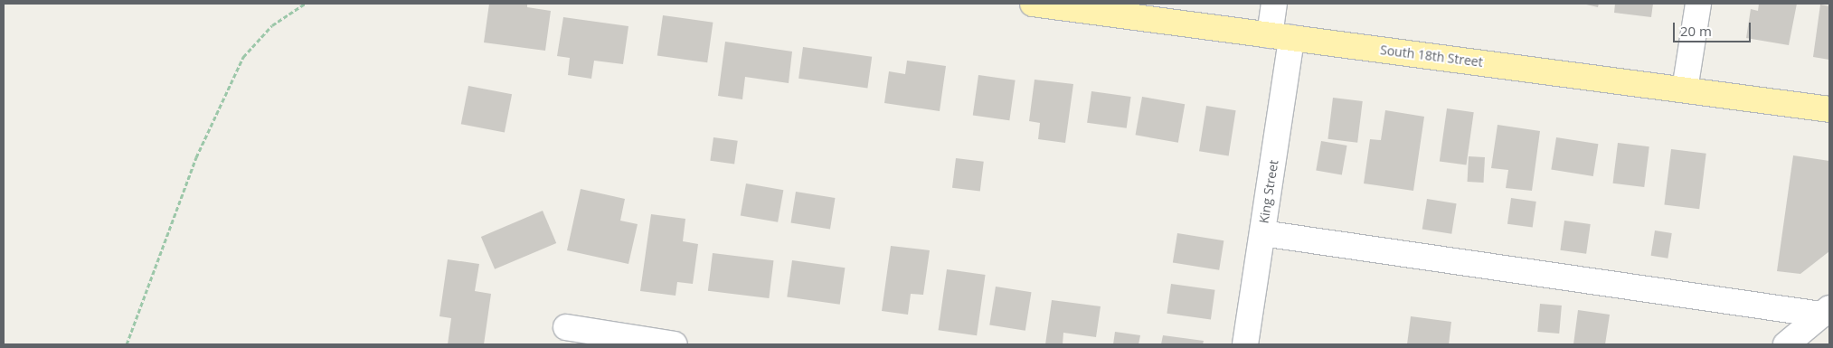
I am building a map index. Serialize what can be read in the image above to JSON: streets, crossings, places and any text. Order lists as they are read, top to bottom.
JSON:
{
  "streets": {
    "main road": ["South 18th Street"],
    "street": ["King Street"]
  },
  "crossings": [
    ["South 18th Street", "King Street"]
  ],
  "scale_bar": "20 m"
}
